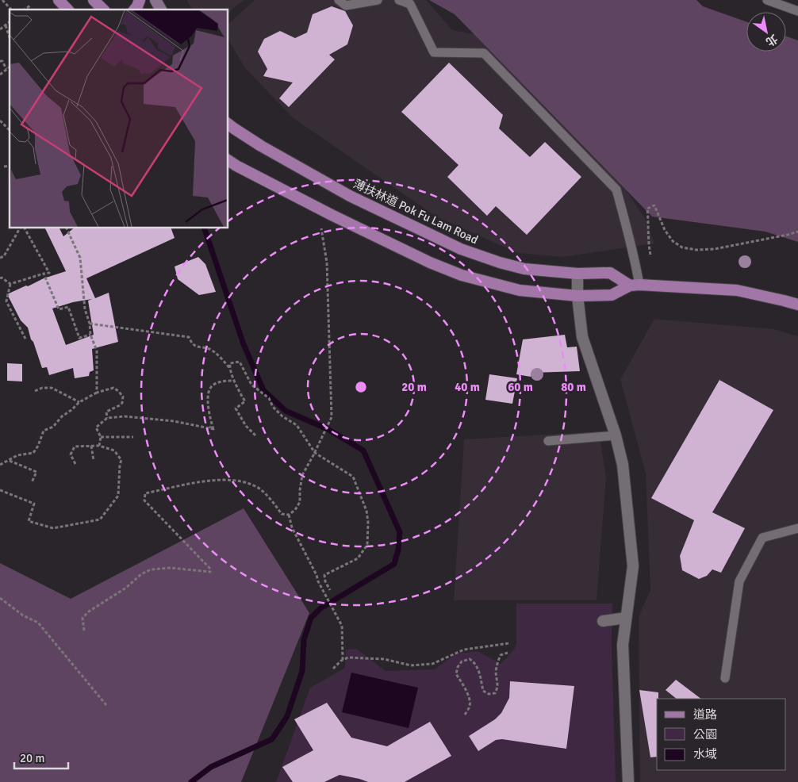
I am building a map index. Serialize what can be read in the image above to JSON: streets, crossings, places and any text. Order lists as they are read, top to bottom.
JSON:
{
  "streets": {
    "main road": ["薄扶林道 Pok Fu Lam Road"]
  },
  "legend": ["道路", "公園", "水域"],
  "scale_bar": "20 m",
  "north": "bottom right",
  "rings": [
    "20 m",
    "40 m",
    "60 m",
    "80 m"
  ]
}
